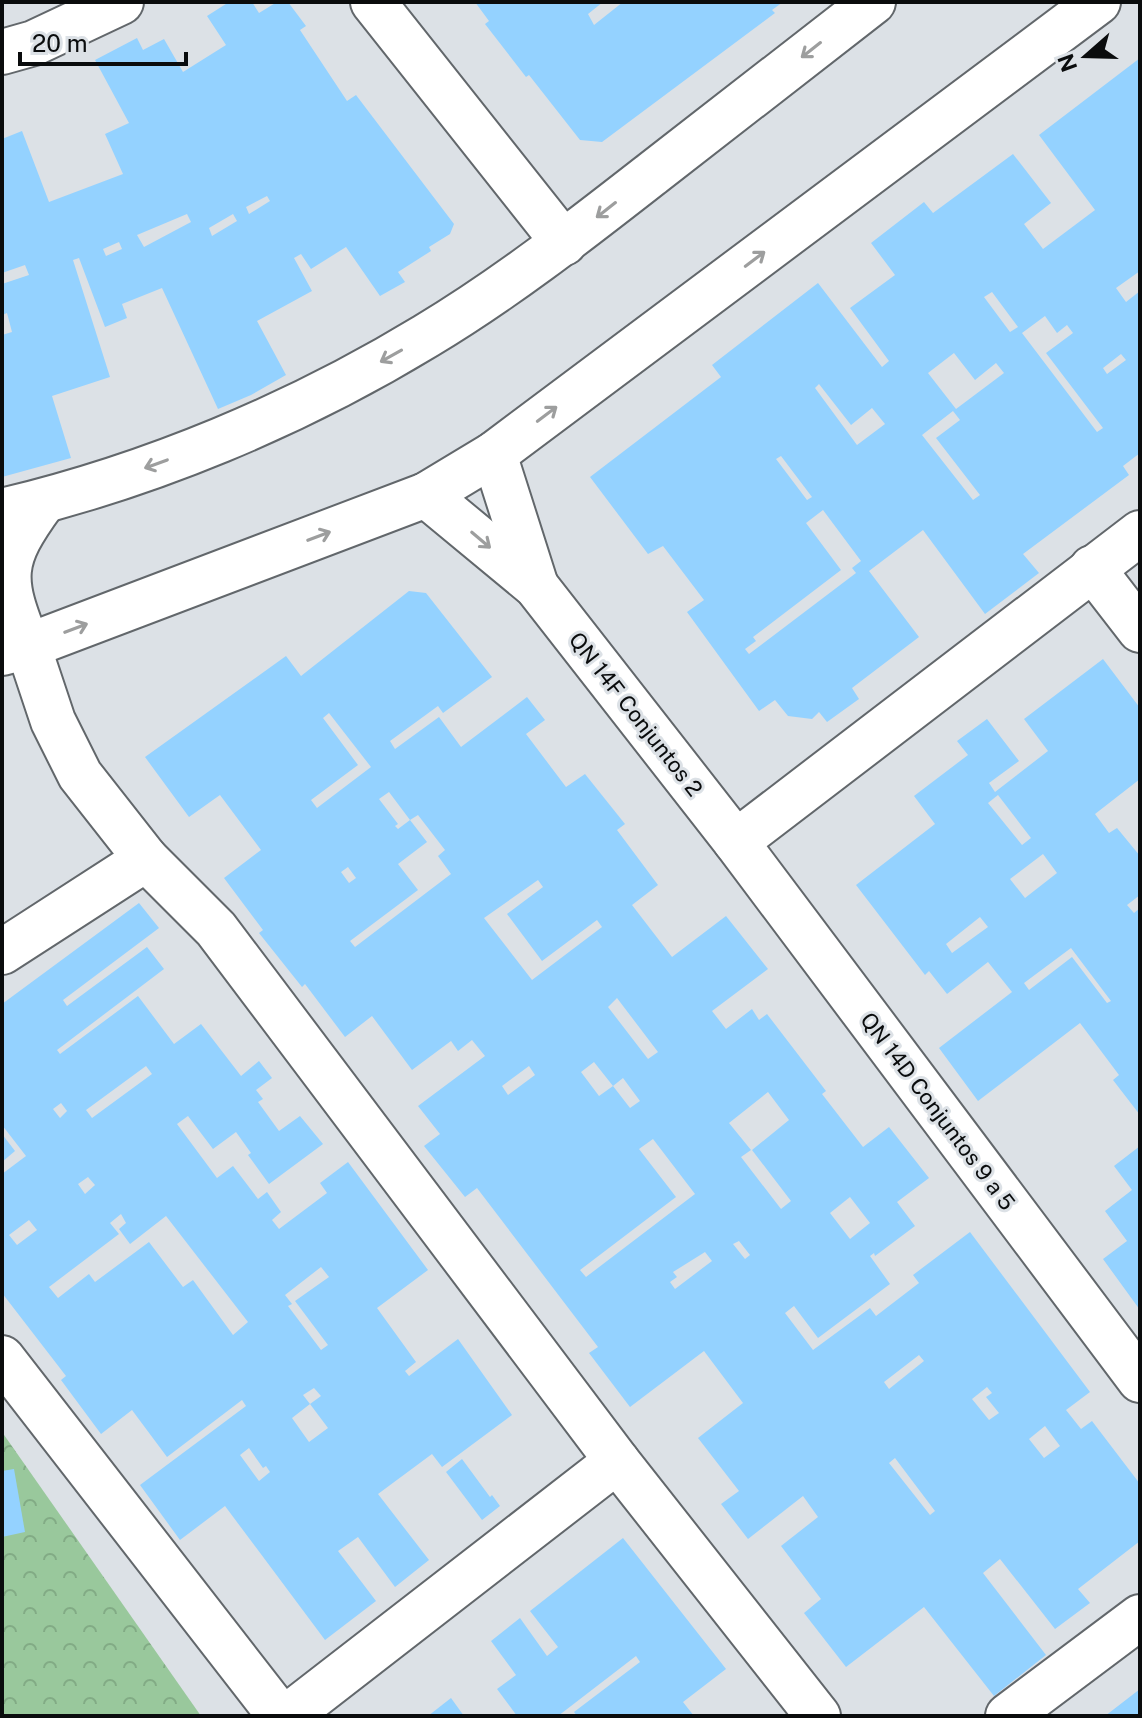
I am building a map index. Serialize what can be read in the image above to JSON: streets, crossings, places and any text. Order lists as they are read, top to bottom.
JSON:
{
  "streets": {
    "street": ["QN 14F Conjuntos 2", "QN 14D Conjuntos 9 a 5"]
  },
  "crossings": [
    ["QN 14F Conjuntos 2", "QN 14D Conjuntos 9 a 5"]
  ],
  "scale_bar": "20 m",
  "north": "left"
}
